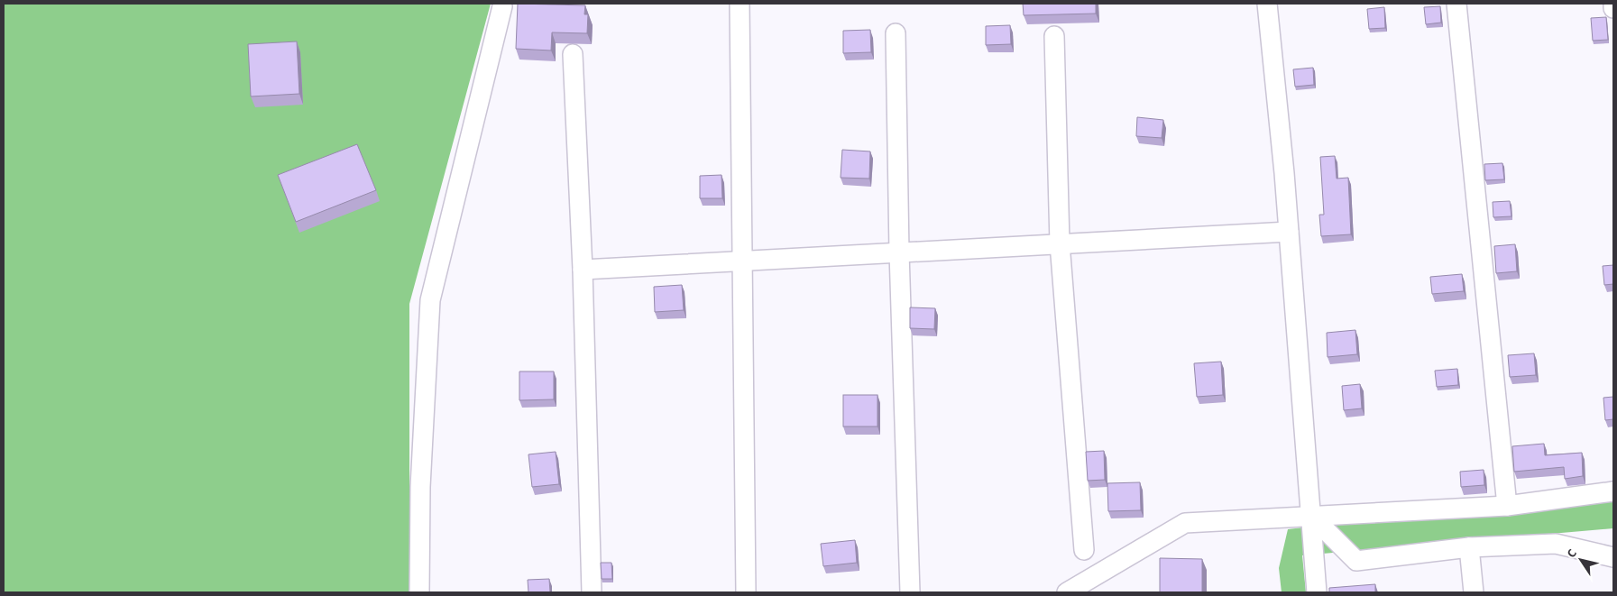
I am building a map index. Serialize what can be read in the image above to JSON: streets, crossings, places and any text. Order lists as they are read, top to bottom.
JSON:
{
  "north": "top left"
}
